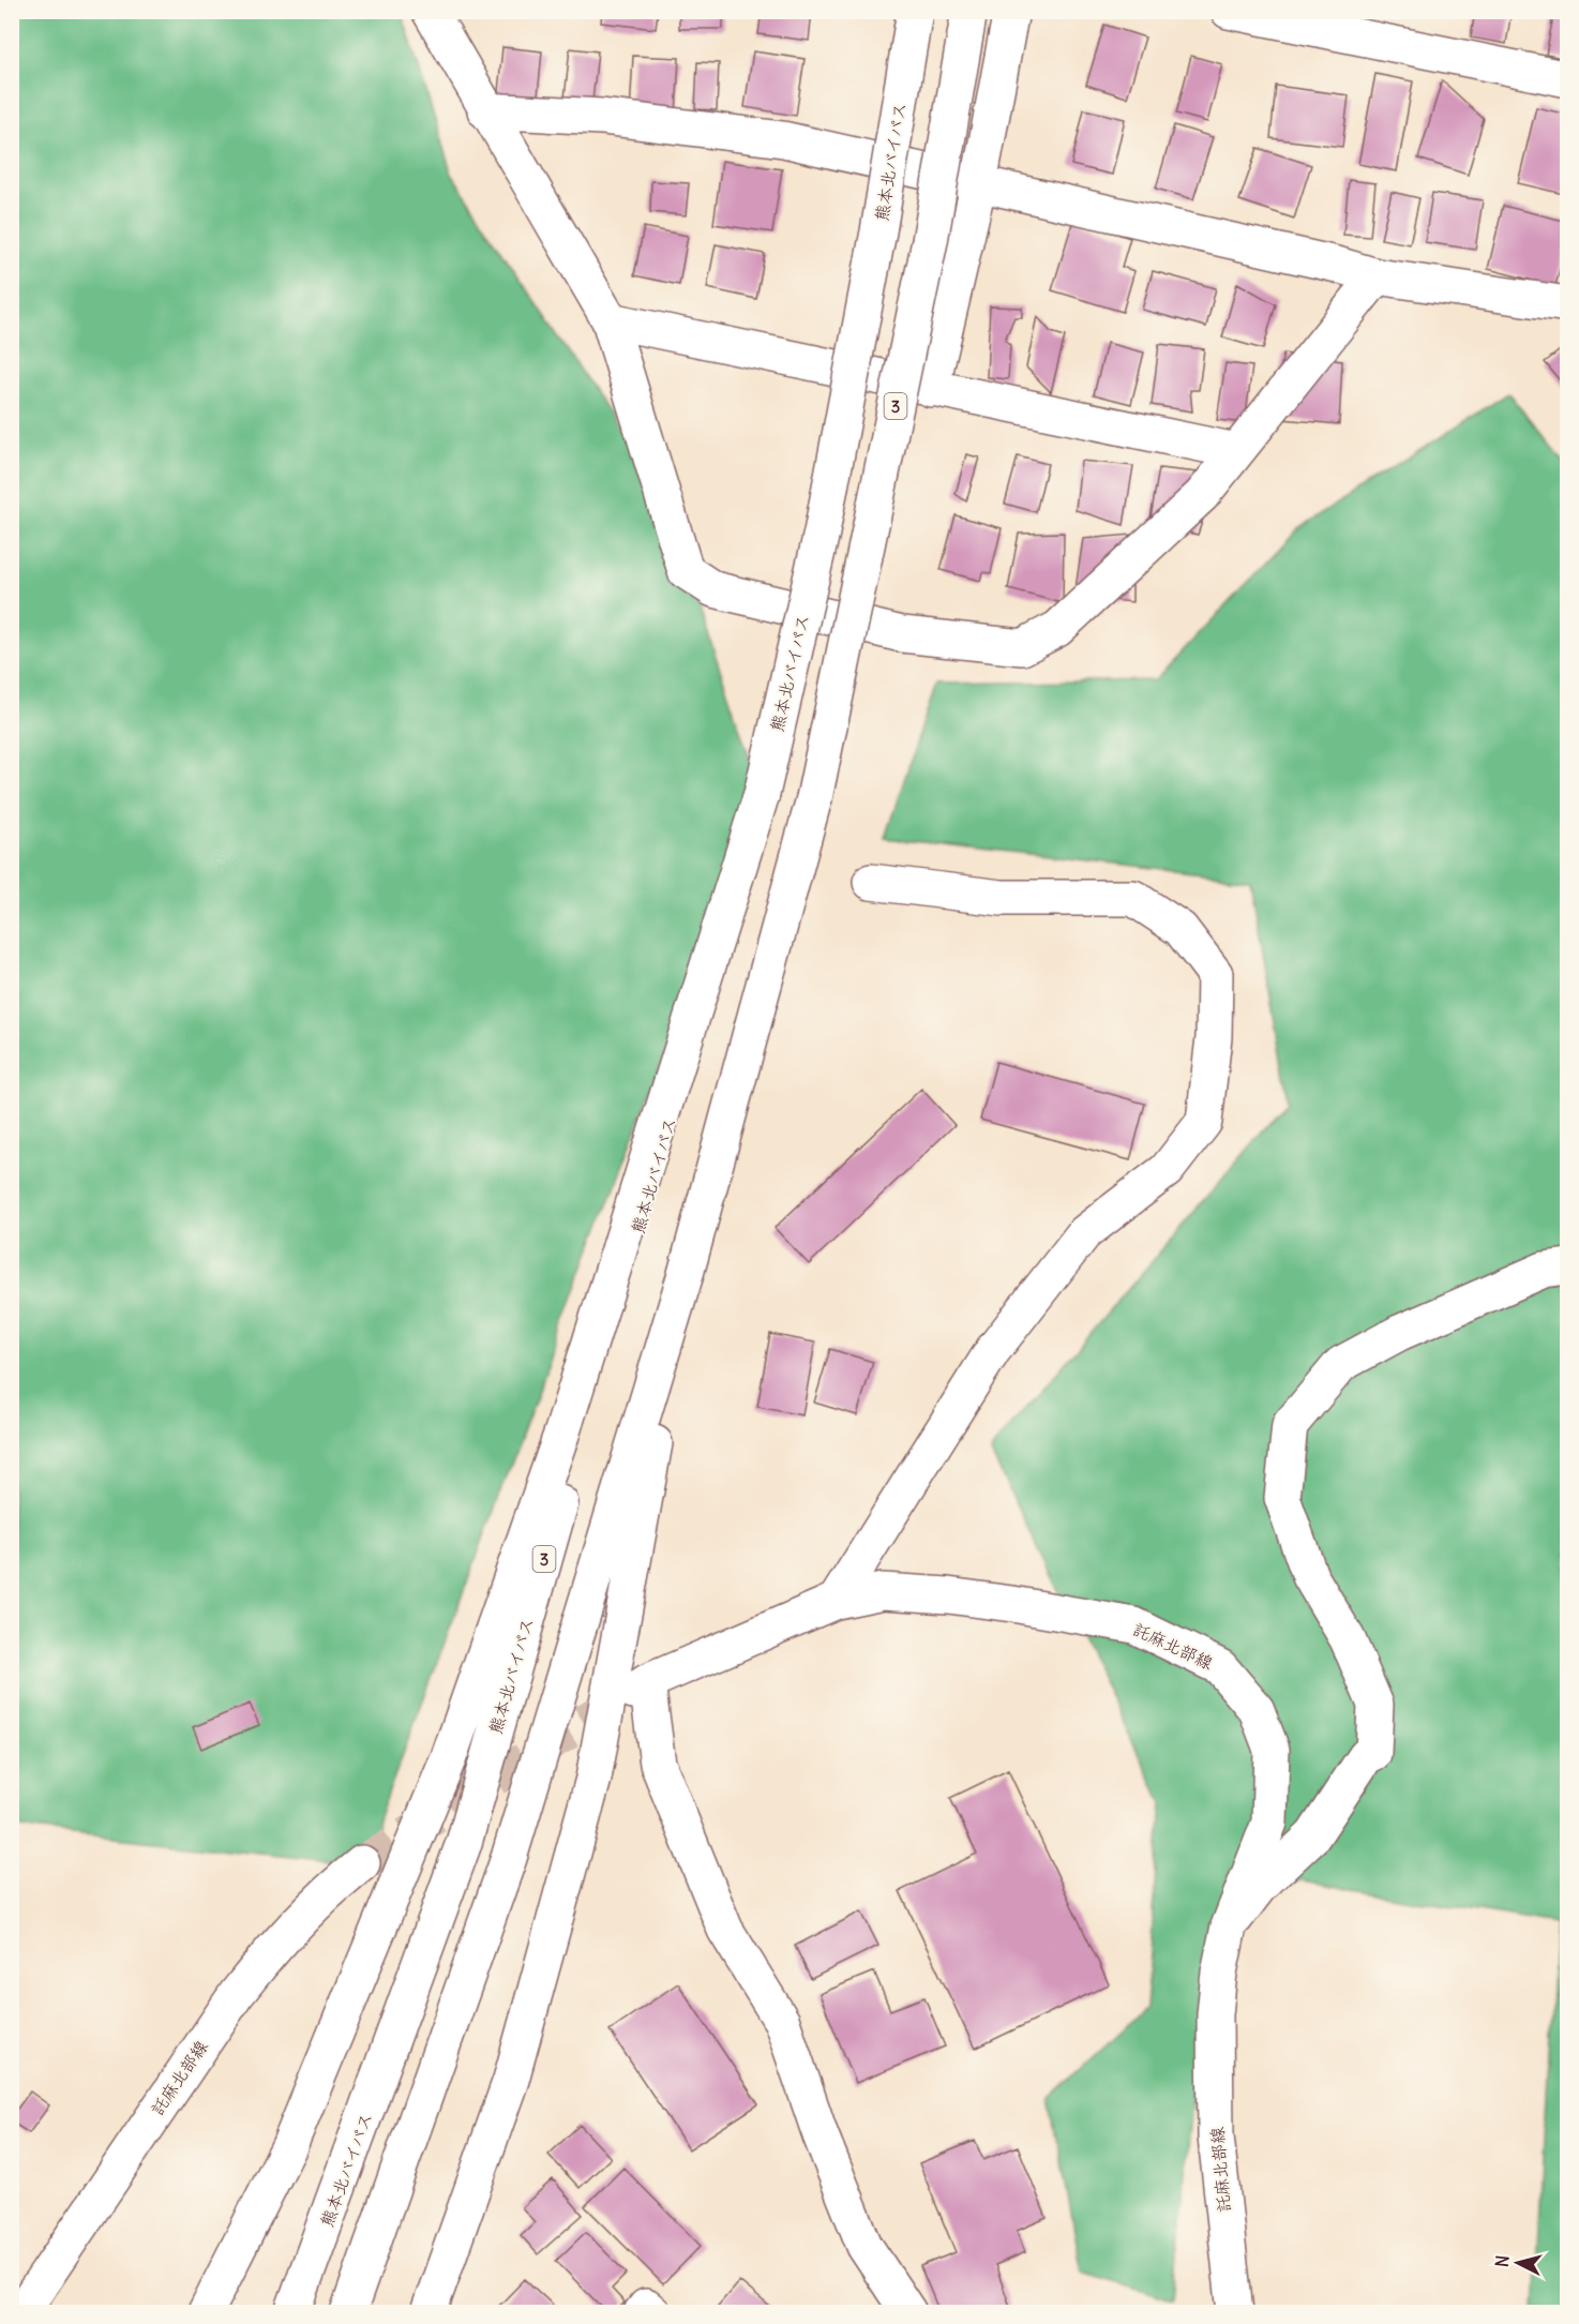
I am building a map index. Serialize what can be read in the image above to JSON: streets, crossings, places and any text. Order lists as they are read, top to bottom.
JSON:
{
  "streets": {
    "main road": ["熊本北バイパス", "3", "託麻北部線"]
  },
  "north": "left"
}
